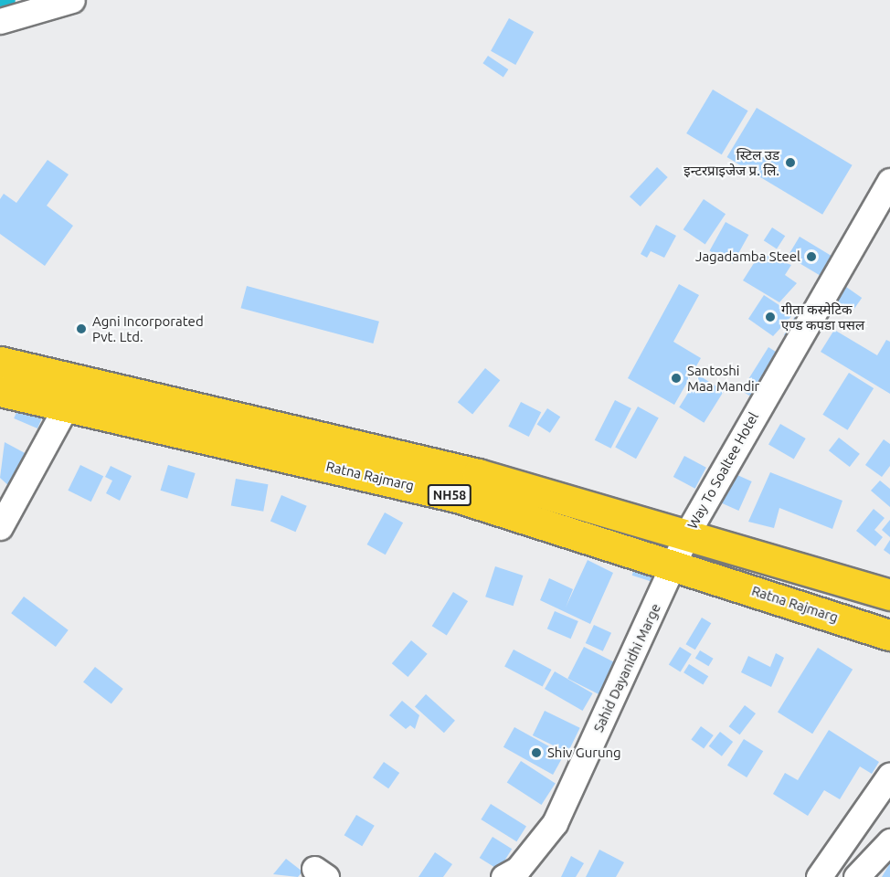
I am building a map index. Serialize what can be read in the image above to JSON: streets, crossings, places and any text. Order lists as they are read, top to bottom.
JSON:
{
  "streets": {
    "highway": ["Ratna Rajmarg", "NH58"],
    "street": ["Way To Soaltee Hotel", "Sahid Dayanidhi Marge"]
  },
  "crossings": [
    ["Way To Soaltee Hotel", "Ratna Rajmarg"],
    ["Way To Soaltee Hotel", "Sahid Dayanidhi Marge"],
    ["Ratna Rajmarg", "Sahid Dayanidhi Marge"]
  ],
  "places": [
    "स्टिल उड इन्टरप्राइजेज प्र. लि.",
    "Jagadamba Steel",
    "गीता कस्मेटिक एण्ड कपडा पसल",
    "Agni Incorporated Pvt. Ltd.",
    "Santoshi Maa Mandir",
    "Shiv Gurung"
  ]
}
